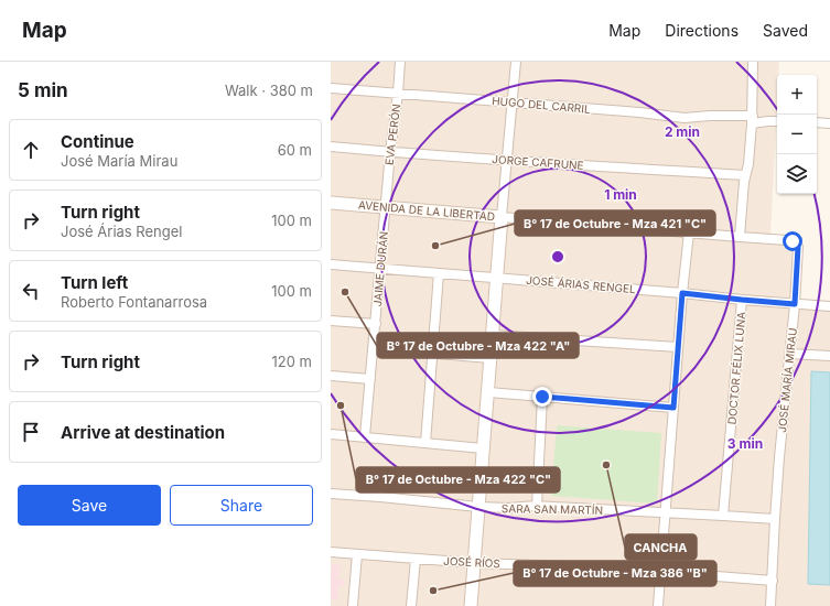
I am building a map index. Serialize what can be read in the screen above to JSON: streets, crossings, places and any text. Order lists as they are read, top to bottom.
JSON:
{
  "streets": {
    "street": [
      "HUGO DEL CARRIL",
      "EVA PERÓN",
      "JORGE CAFRUNE",
      "AVENIDA DE LA LIBERTAD",
      "JAIME DURÁN",
      "JOSÉ ÁRIAS RENGEL",
      "DOCTOR FÉLIX LUNA",
      "JOSÉ MARÍA MIRAU",
      "SARA SAN MARTÍN",
      "JOSÉ RÍOS"
    ]
  },
  "crossings": [
    ["HUGO DEL CARRIL", "EVA PERÓN"],
    ["EVA PERÓN", "JORGE CAFRUNE"],
    ["EVA PERÓN", "AVENIDA DE LA LIBERTAD"],
    ["EVA PERÓN", "JAIME DURÁN"],
    ["AVENIDA DE LA LIBERTAD", "JAIME DURÁN"],
    ["AVENIDA DE LA LIBERTAD", "JOSÉ MARÍA MIRAU"],
    ["JAIME DURÁN", "JOSÉ ÁRIAS RENGEL"],
    ["JOSÉ ÁRIAS RENGEL", "DOCTOR FÉLIX LUNA"],
    ["JOSÉ ÁRIAS RENGEL", "JOSÉ MARÍA MIRAU"],
    ["DOCTOR FÉLIX LUNA", "SARA SAN MARTÍN"],
    ["JOSÉ MARÍA MIRAU", "SARA SAN MARTÍN"],
    ["JOSÉ MARÍA MIRAU", "JOSÉ RÍOS"]
  ],
  "places": [
    "B° 17 de Octubre - Mza 421 \"C\"",
    "B° 17 de Octubre - Mza 422 \"A\"",
    "B° 17 de Octubre - Mza 422 \"C\"",
    "CANCHA",
    "B° 17 de Octubre - Mza 386 \"B\""
  ],
  "page": {
    "header": "Map",
    "nav": ["Map", "Directions", "Saved"],
    "heading": ["5 min", "Walk · 380 m"],
    "map_buttons": ["+", "−"],
    "list": [
      ["Continue", "José María Mirau", "60 m"],
      ["Turn right", "José Árias Rengel", "100 m"],
      ["Turn left", "Roberto Fontanarrosa", "100 m"],
      ["Turn right", "120 m"],
      "Arrive at destination"
    ],
    "buttons": ["Save", "Share"]
  },
  "rings": ["2 min", "1 min", "3 min"]
}
